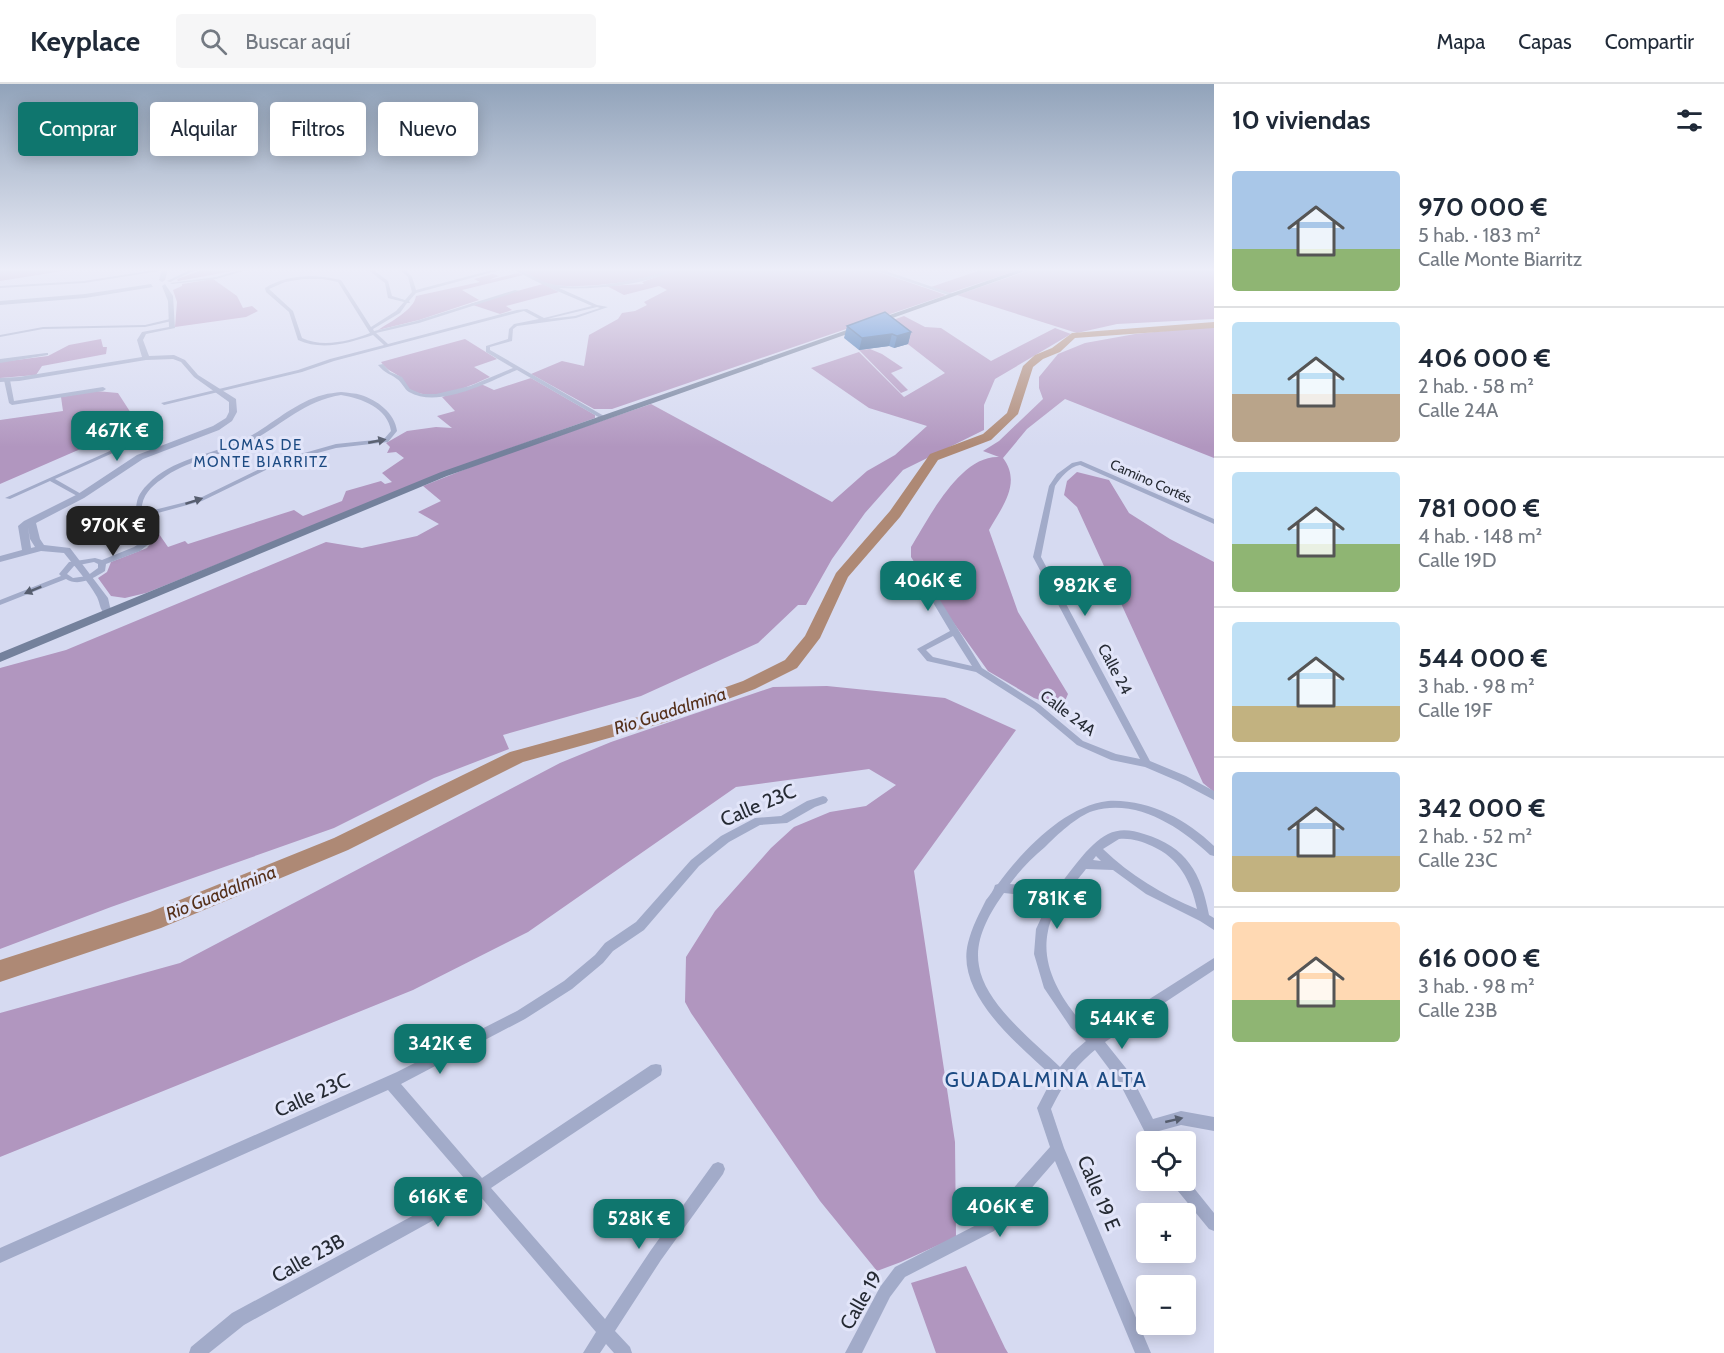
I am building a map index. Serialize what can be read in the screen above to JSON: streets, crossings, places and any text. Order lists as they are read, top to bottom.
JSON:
{
  "streets": {
    "street": [
      "Camino Cortés",
      "Calle 24",
      "Calle 24A",
      "Calle 23C",
      "Calle 19 E",
      "Calle 23B",
      "Calle 19"
    ]
  },
  "crossings": [
    ["Camino Cortés", "Calle 24"],
    ["Calle 24", "Calle 24A"],
    ["Calle 19 E", "Calle 19"]
  ],
  "districts": ["LOMAS DE MONTE BIARRITZ", "GUADALMINA ALTA"],
  "water": ["Rio Guadalmina"],
  "page": {
    "header": "Keyplace",
    "search": "Buscar aquí",
    "nav": ["Mapa", "Capas", "Compartir"],
    "heading": "10 viviendas",
    "chip": [
      "Comprar",
      "Alquilar",
      "Filtros",
      "Nuevo"
    ],
    "list": [
      {
        "name": "970 000 €",
        "note": "5 hab. · 183 m² · Calle Monte Biarritz"
      },
      {
        "name": "406 000 €",
        "note": "2 hab. · 58 m² · Calle 24A"
      },
      {
        "name": "781 000 €",
        "note": "4 hab. · 148 m² · Calle 19D"
      },
      {
        "name": "544 000 €",
        "note": "3 hab. · 98 m² · Calle 19F"
      },
      {
        "name": "342 000 €",
        "note": "2 hab. · 52 m² · Calle 23C"
      },
      {
        "name": "616 000 €",
        "note": "3 hab. · 98 m² · Calle 23B"
      }
    ],
    "price": [
      "467K €",
      "970K €",
      "406K €",
      "982K €",
      "781K €",
      "544K €",
      "342K €",
      "616K €",
      "406K €",
      "528K €"
    ],
    "map_buttons": ["+", "−"]
  }
}
